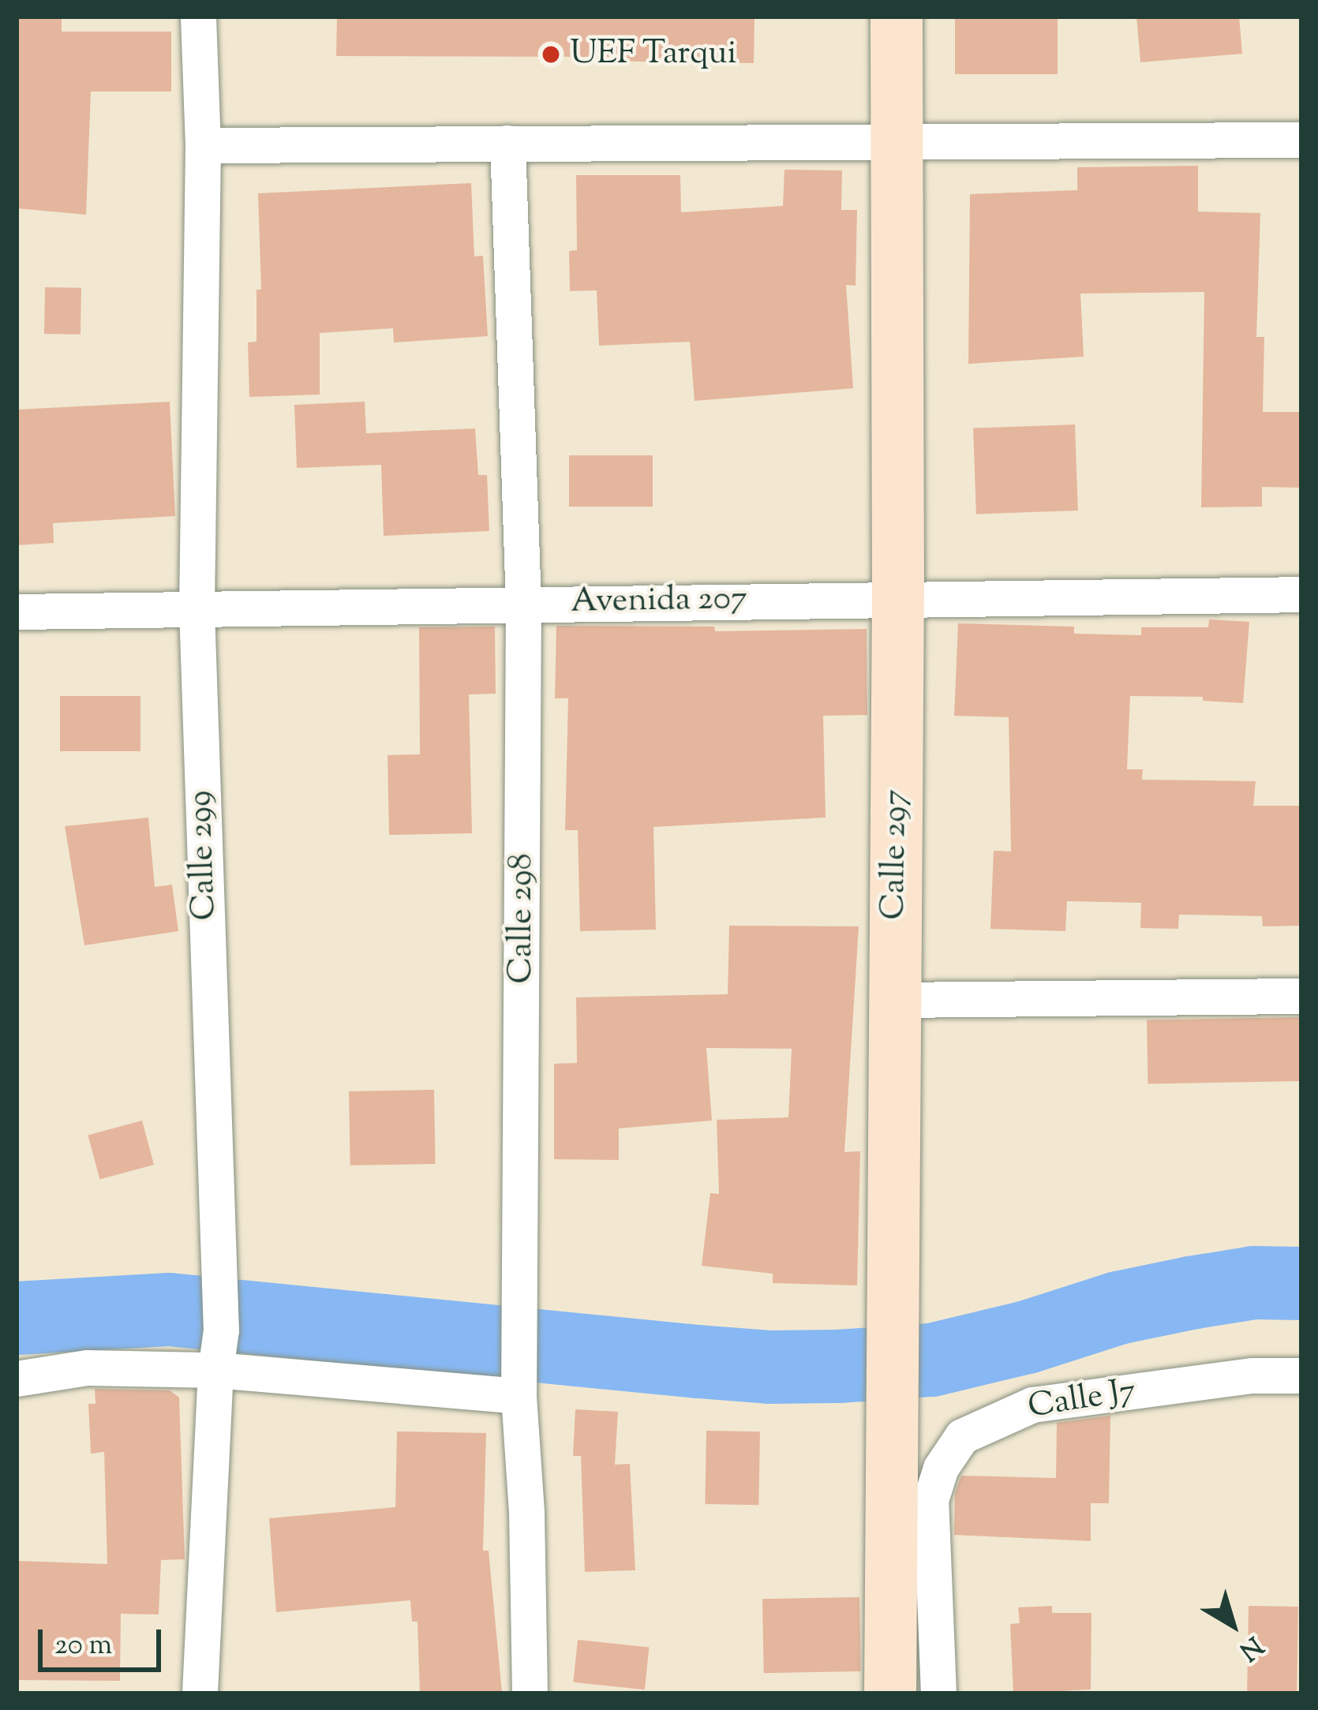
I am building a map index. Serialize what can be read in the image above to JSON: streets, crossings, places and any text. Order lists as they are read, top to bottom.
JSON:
{
  "streets": {
    "street": [
      "Avenida 207",
      "Calle 297",
      "Calle 299",
      "Calle 298",
      "Calle J7"
    ]
  },
  "crossings": [
    ["Avenida 207", "Calle 297"],
    ["Avenida 207", "Calle 299"],
    ["Avenida 207", "Calle 298"]
  ],
  "places": ["UEF Tarqui"],
  "scale_bar": "20 m",
  "north": "bottom right"
}
